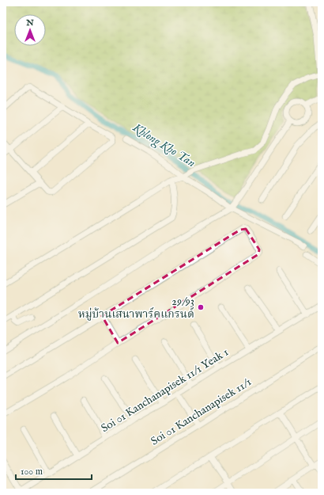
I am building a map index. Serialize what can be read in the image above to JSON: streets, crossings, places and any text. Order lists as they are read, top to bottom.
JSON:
{
  "streets": {
    "street": ["Soi 01 Kanchanapisek 11/1 Yeak 1", "Soi 01 Kanchanapisek 11/1"]
  },
  "water": ["Khlong Kho Tan"],
  "places": ["29/93 หมู่บ้านเสนาพาร์คแกรนด์"],
  "scale_bar": "100 m",
  "north": "top"
}
